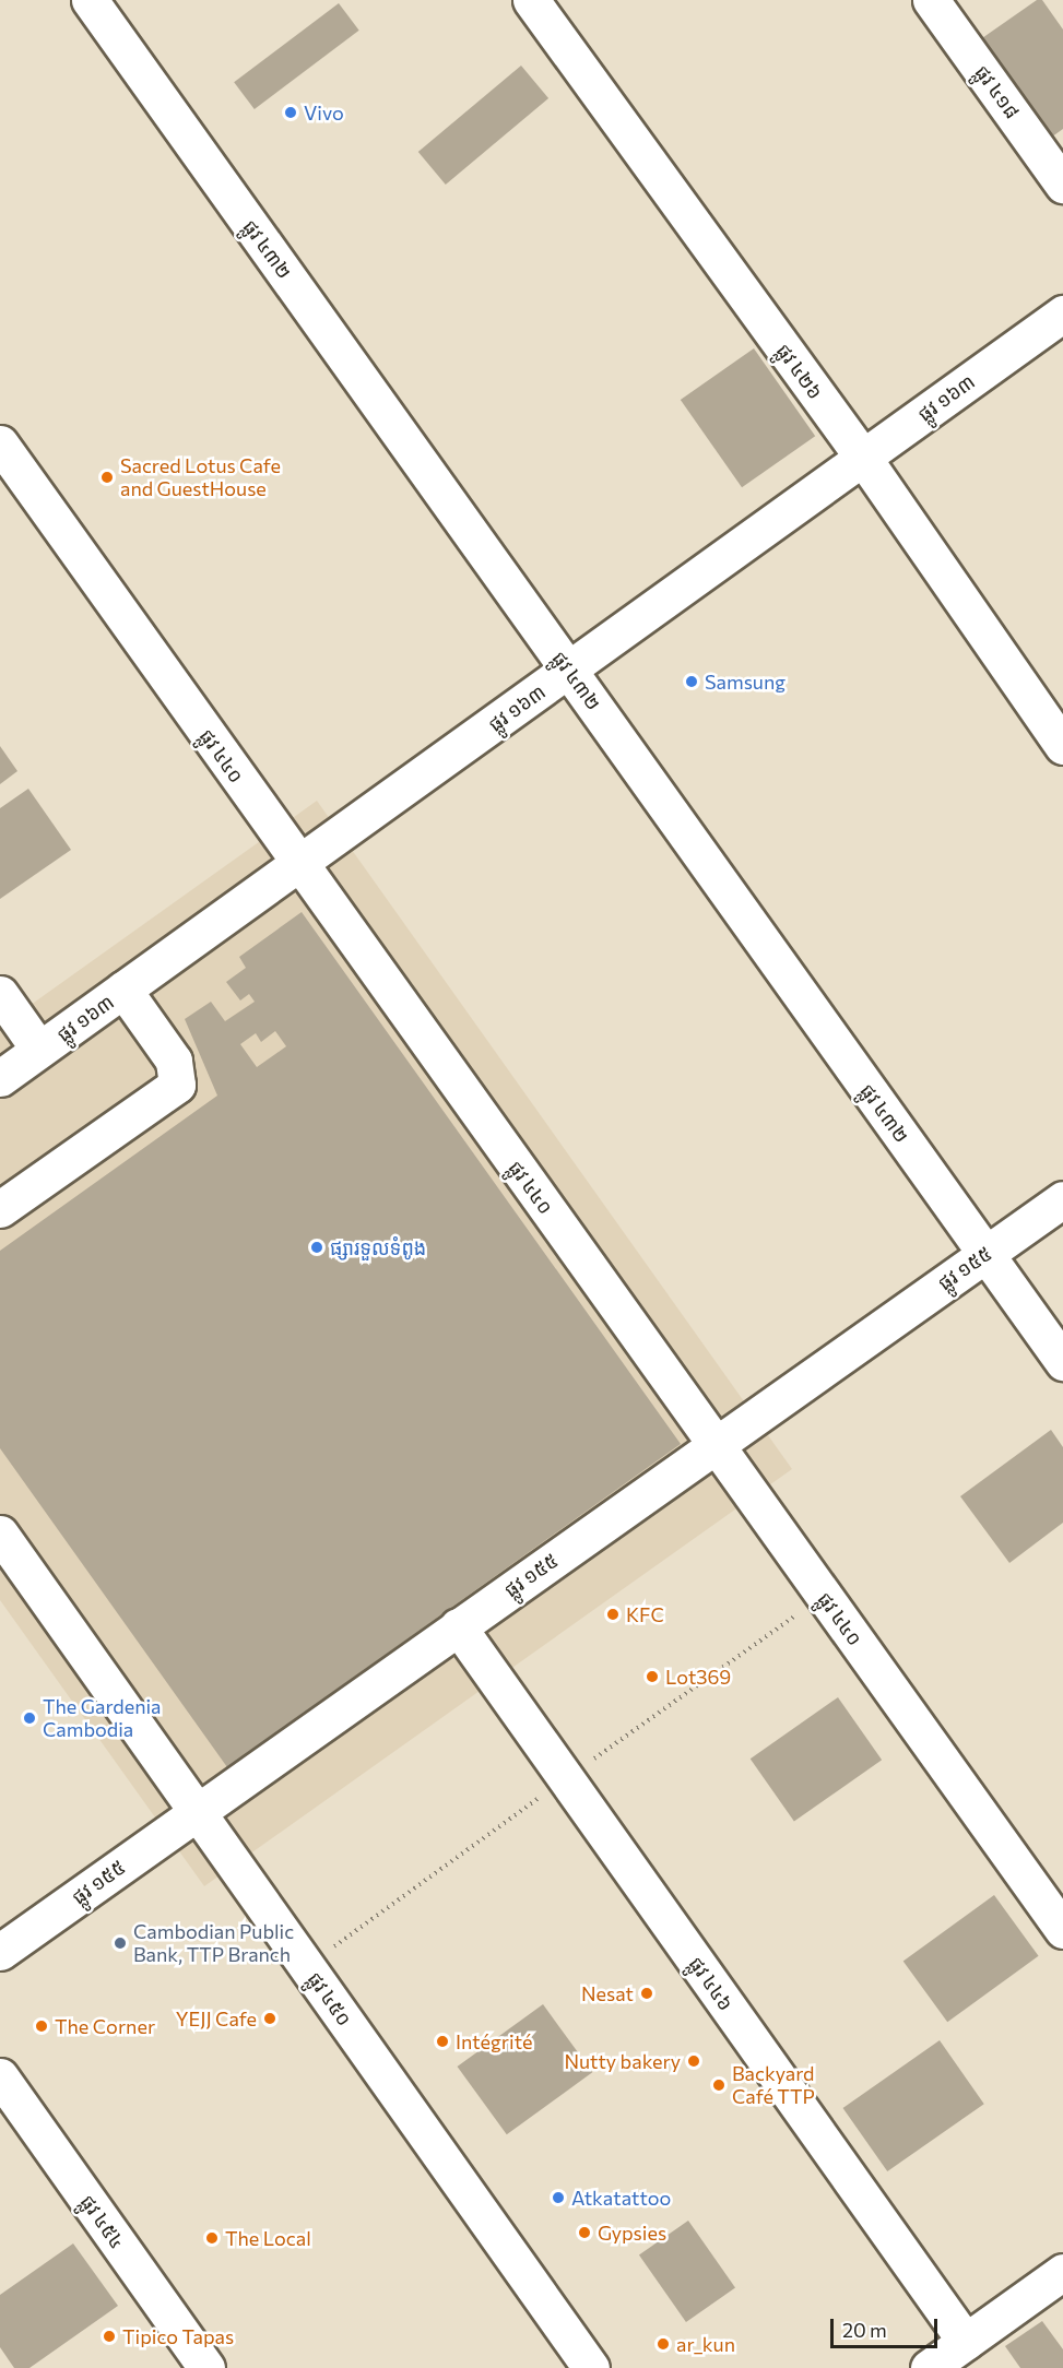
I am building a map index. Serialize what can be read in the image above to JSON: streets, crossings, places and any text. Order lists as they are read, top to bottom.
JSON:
{
  "streets": {
    "street": [
      "ផ្លូវ ៤១៨",
      "ផ្លូវ ៤៣២",
      "ផ្លូវ ៤២៦",
      "ផ្លូវ ១៦៣",
      "ផ្លូវ ៤៤០",
      "ផ្លូវ ១៥៥",
      "ផ្លូវ ៤៤៦",
      "ផ្លូវ ៤៥០",
      "ផ្លូវ ៤៥៤"
    ]
  },
  "crossings": [
    ["ផ្លូវ ៤៣២", "ផ្លូវ ១៦៣"],
    ["ផ្លូវ ៤៣២", "ផ្លូវ ១៥៥"],
    ["ផ្លូវ ៤២៦", "ផ្លូវ ១៦៣"],
    ["ផ្លូវ ១៦៣", "ផ្លូវ ៤៤០"],
    ["ផ្លូវ ៤៤០", "ផ្លូវ ១៥៥"],
    ["ផ្លូវ ១៥៥", "ផ្លូវ ៤៤៦"],
    ["ផ្លូវ ១៥៥", "ផ្លូវ ៤៥០"]
  ],
  "places": [
    "Vivo",
    "Sacred Lotus Cafe and GuestHouse",
    "Samsung",
    "ផ្សារទួលទំពូង",
    "KFC",
    "Lot369",
    "The Gardenia Cambodia",
    "Cambodian Public Bank, TTP Branch",
    "Nesat",
    "YEJJ Cafe",
    "The Corner",
    "Intégrité",
    "Nutty bakery",
    "Backyard Café TTP",
    "Atkatattoo",
    "Gypsies",
    "The Local",
    "Tipico Tapas",
    "ar_kun"
  ],
  "scale_bar": "20 m"
}
